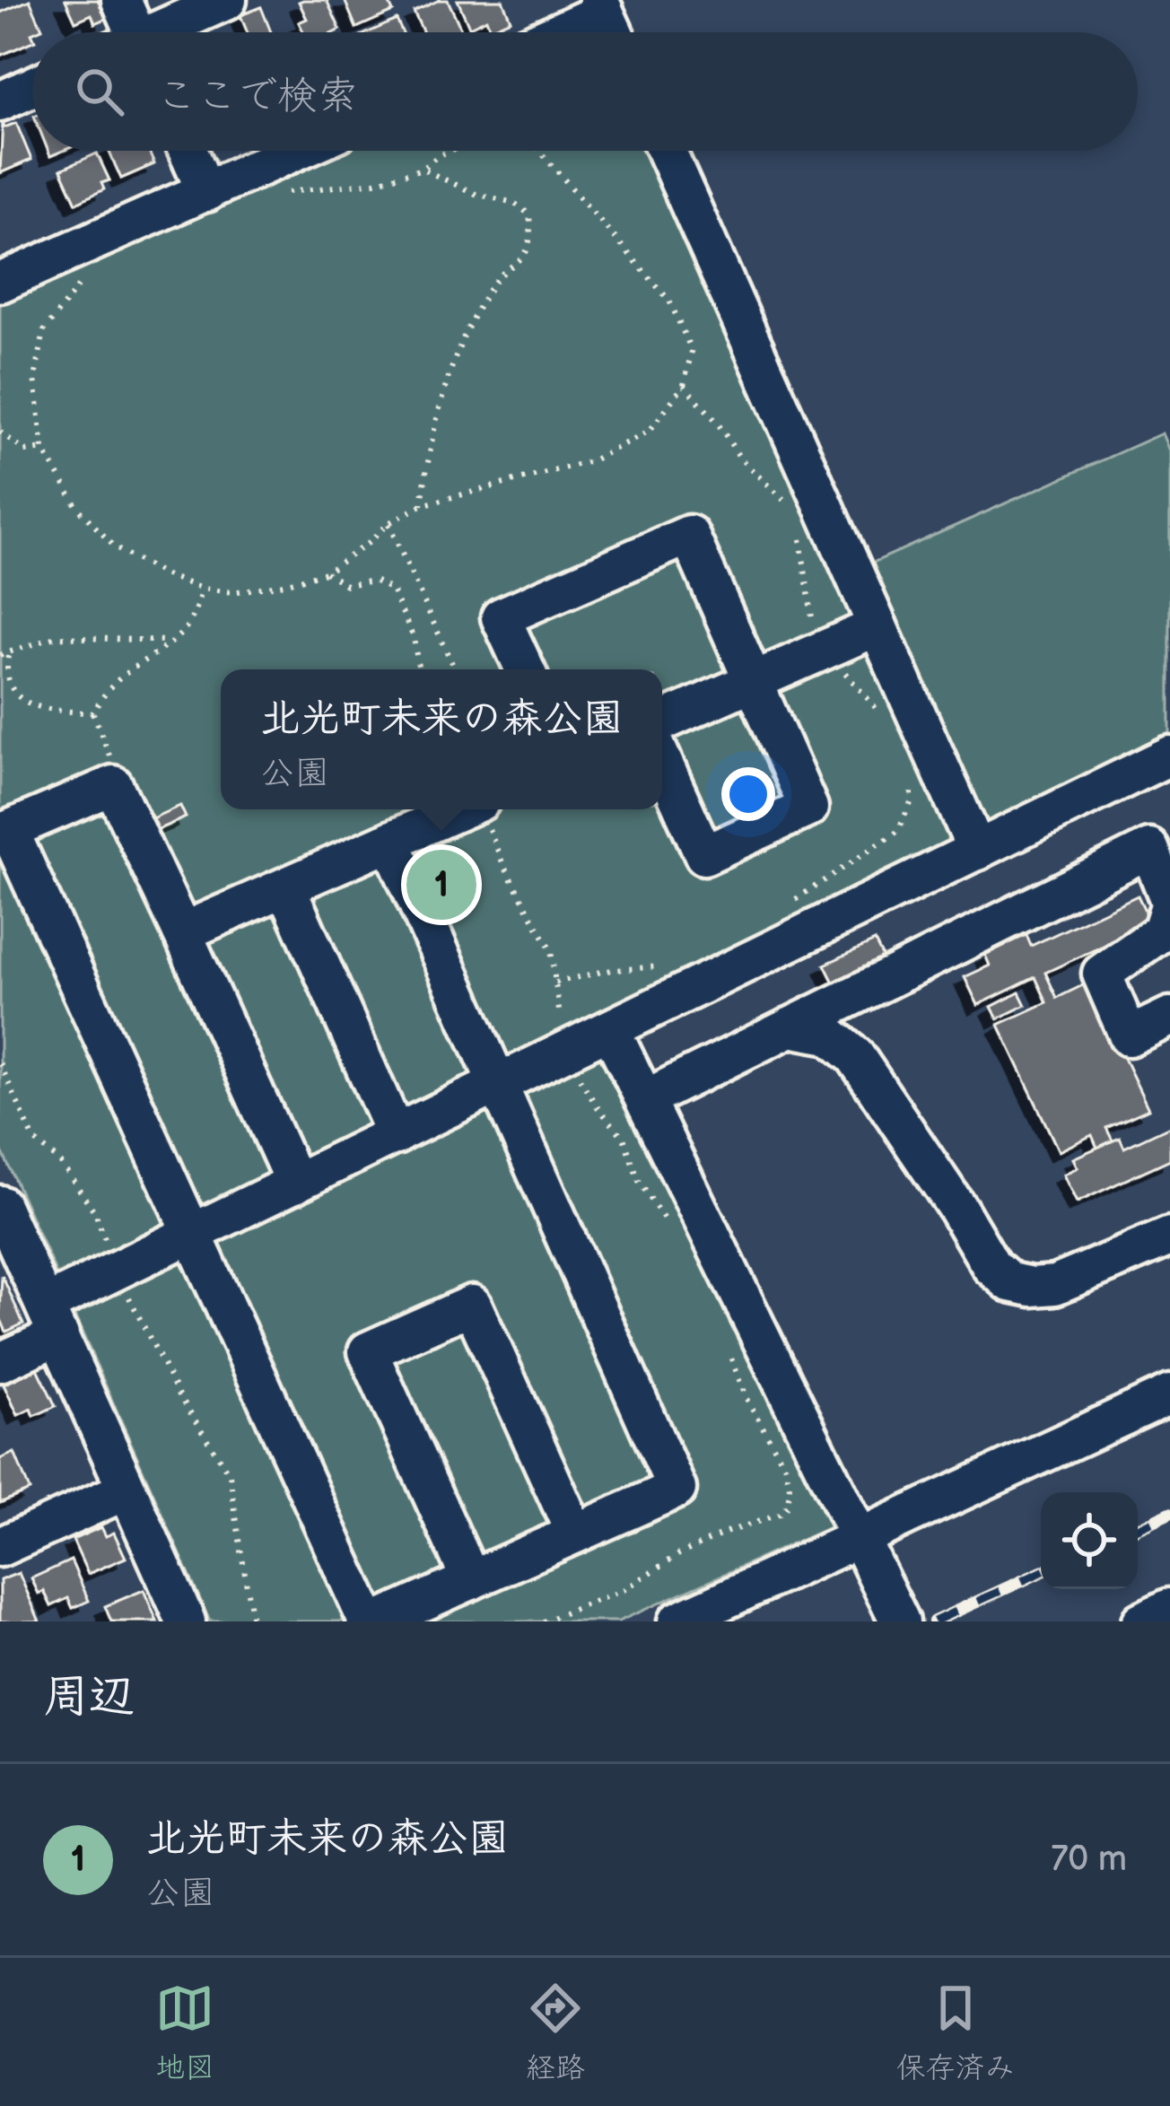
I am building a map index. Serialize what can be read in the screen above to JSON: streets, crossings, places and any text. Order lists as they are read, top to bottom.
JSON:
{
  "page": {
    "search": "ここで検索",
    "popup": ["北光町未来の森公園", "公園"],
    "pins": "1",
    "heading": "周辺",
    "list": [
      {
        "mark": "1",
        "name": "北光町未来の森公園",
        "note": "公園",
        "value": "70 m"
      }
    ],
    "nav": ["地図", "経路", "保存済み"]
  }
}
